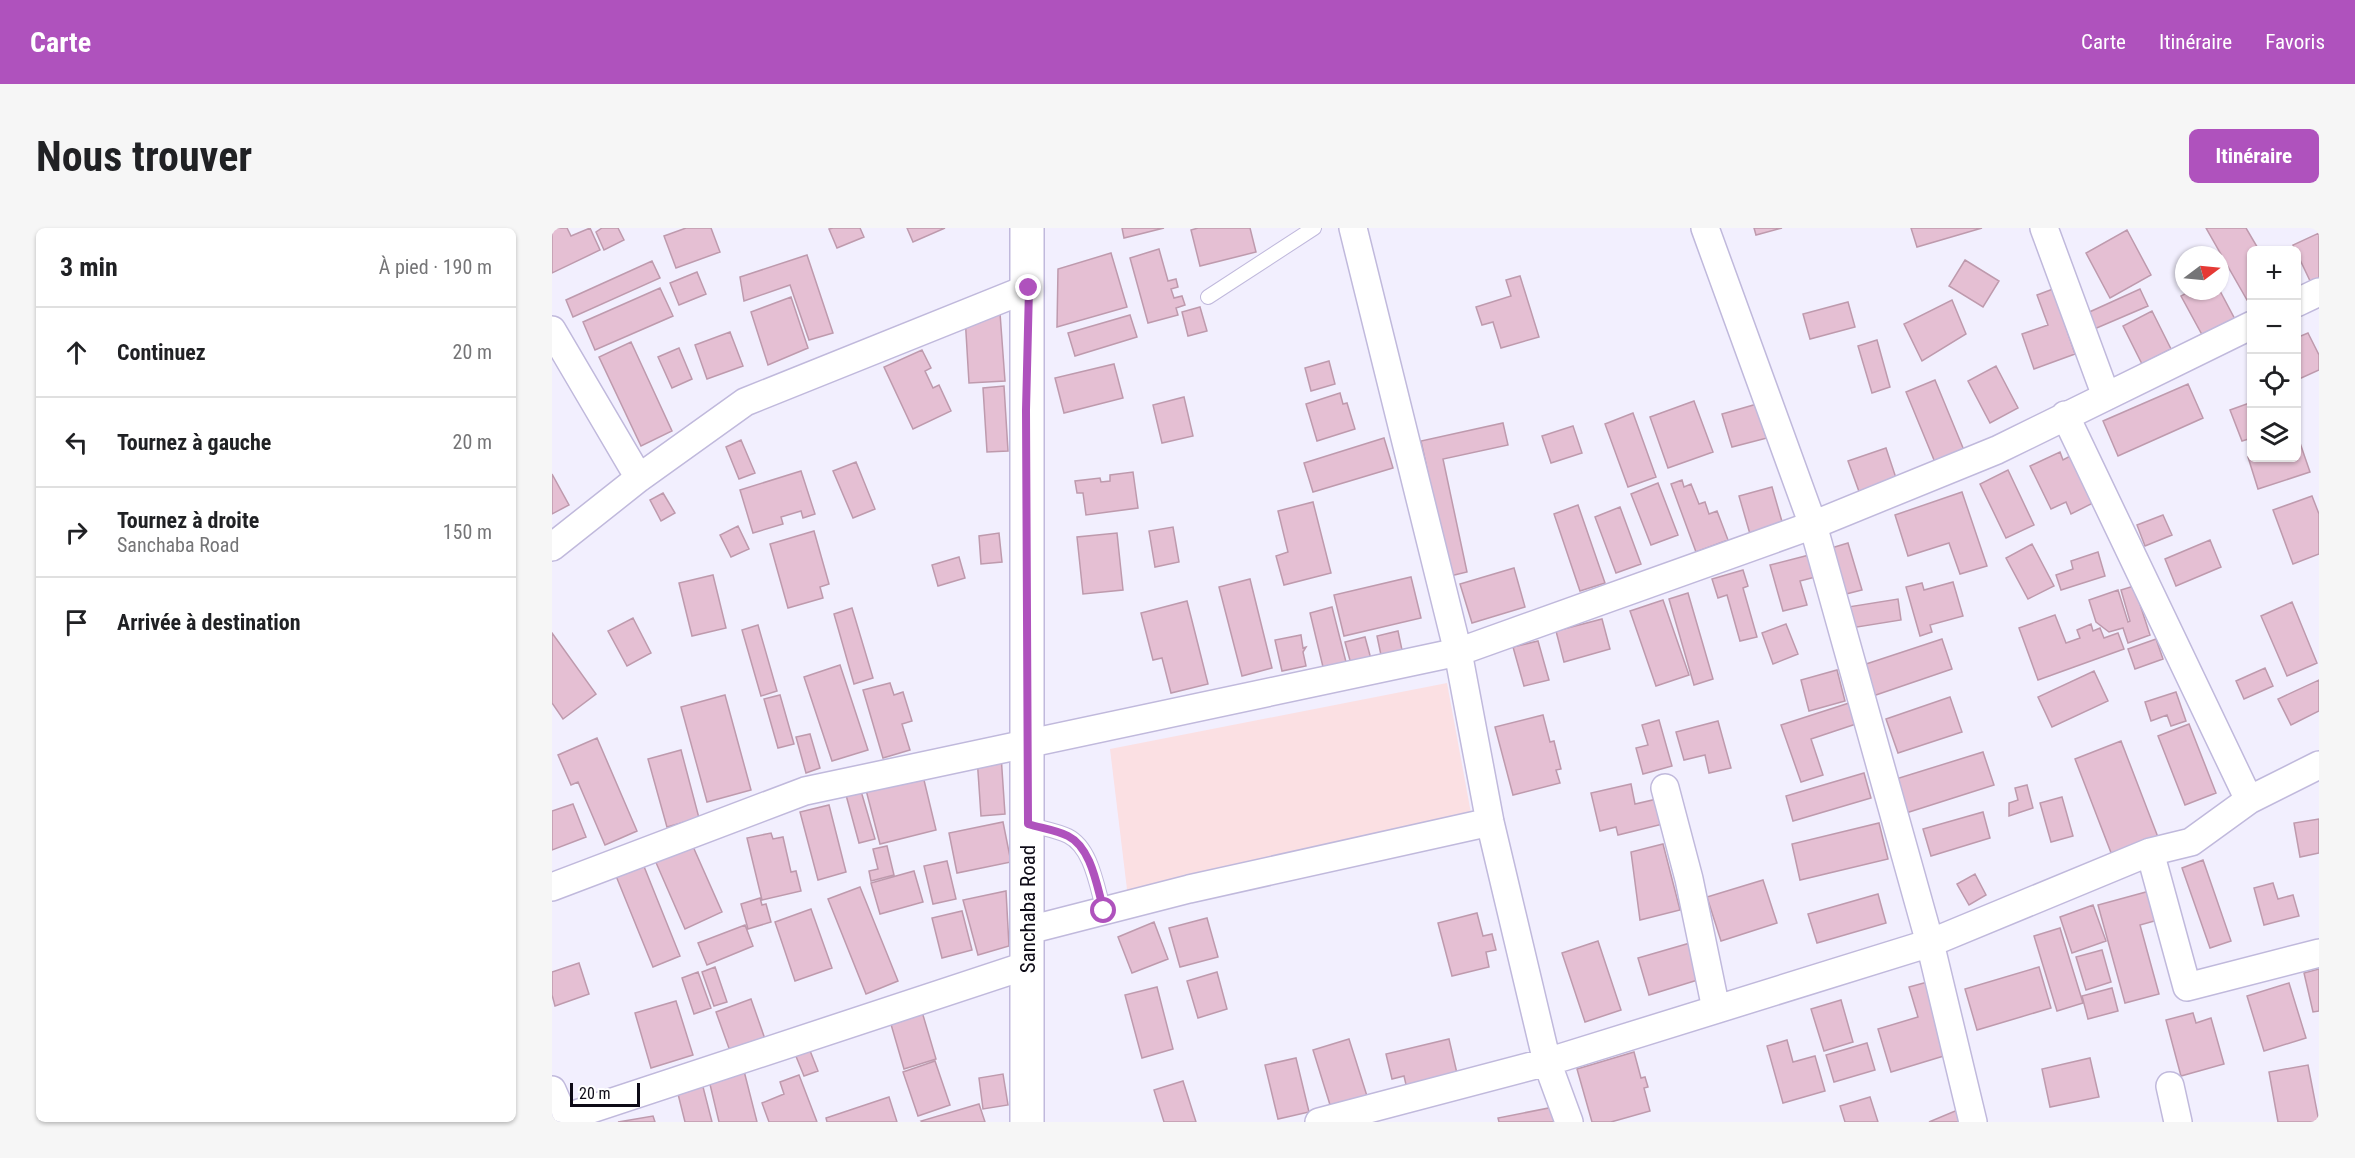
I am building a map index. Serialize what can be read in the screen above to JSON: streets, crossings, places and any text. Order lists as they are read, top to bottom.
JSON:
{
  "streets": {
    "street": ["Sanchaba Road"]
  },
  "scale_bar": "20 m",
  "north": "right",
  "page": {
    "header": "Carte",
    "nav": ["Carte", "Itinéraire", "Favoris"],
    "buttons": "Itinéraire",
    "title": "Nous trouver",
    "heading": ["3 min", "À pied · 190 m"],
    "map_buttons": ["+", "−"],
    "list": [
      ["Continuez", "20 m"],
      ["Tournez à gauche", "20 m"],
      ["Tournez à droite", "Sanchaba Road", "150 m"],
      "Arrivée à destination"
    ],
    "scale": "20 m"
  }
}
